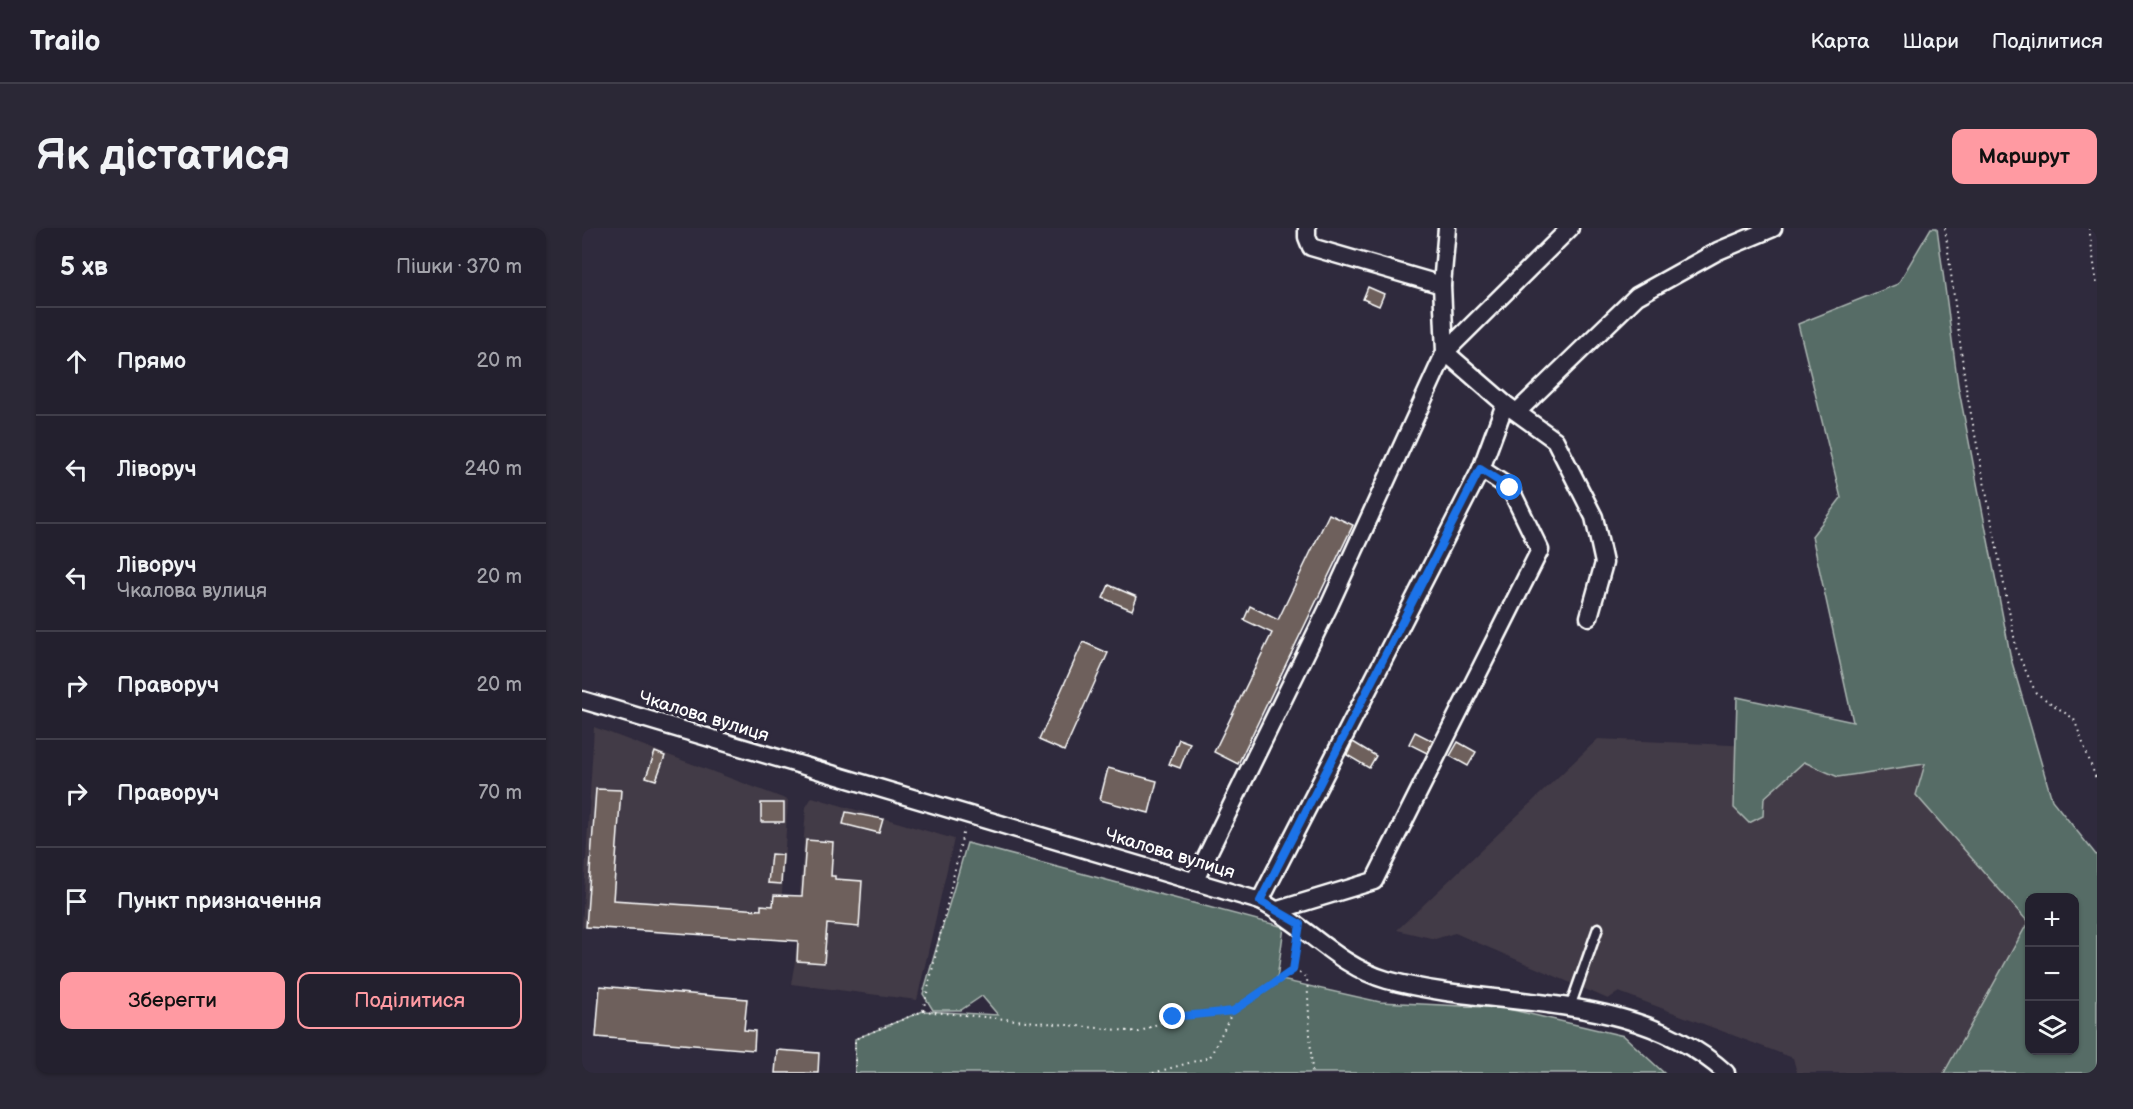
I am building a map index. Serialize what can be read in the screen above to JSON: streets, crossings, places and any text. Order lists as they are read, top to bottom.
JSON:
{
  "streets": {
    "street": ["Чкалова вулиця"]
  },
  "page": {
    "header": "Trailo",
    "nav": ["Карта", "Шари", "Поділитися"],
    "buttons": [
      "Маршрут",
      ["Зберегти", "Поділитися"]
    ],
    "title": "Як дістатися",
    "heading": ["5 хв", "Пішки · 370 m"],
    "list": [
      ["Прямо", "20 m"],
      ["Ліворуч", "240 m"],
      ["Ліворуч", "Чкалова вулиця", "20 m"],
      ["Праворуч", "20 m"],
      ["Праворуч", "70 m"],
      "Пункт призначення"
    ],
    "map_buttons": ["+", "−"]
  }
}
